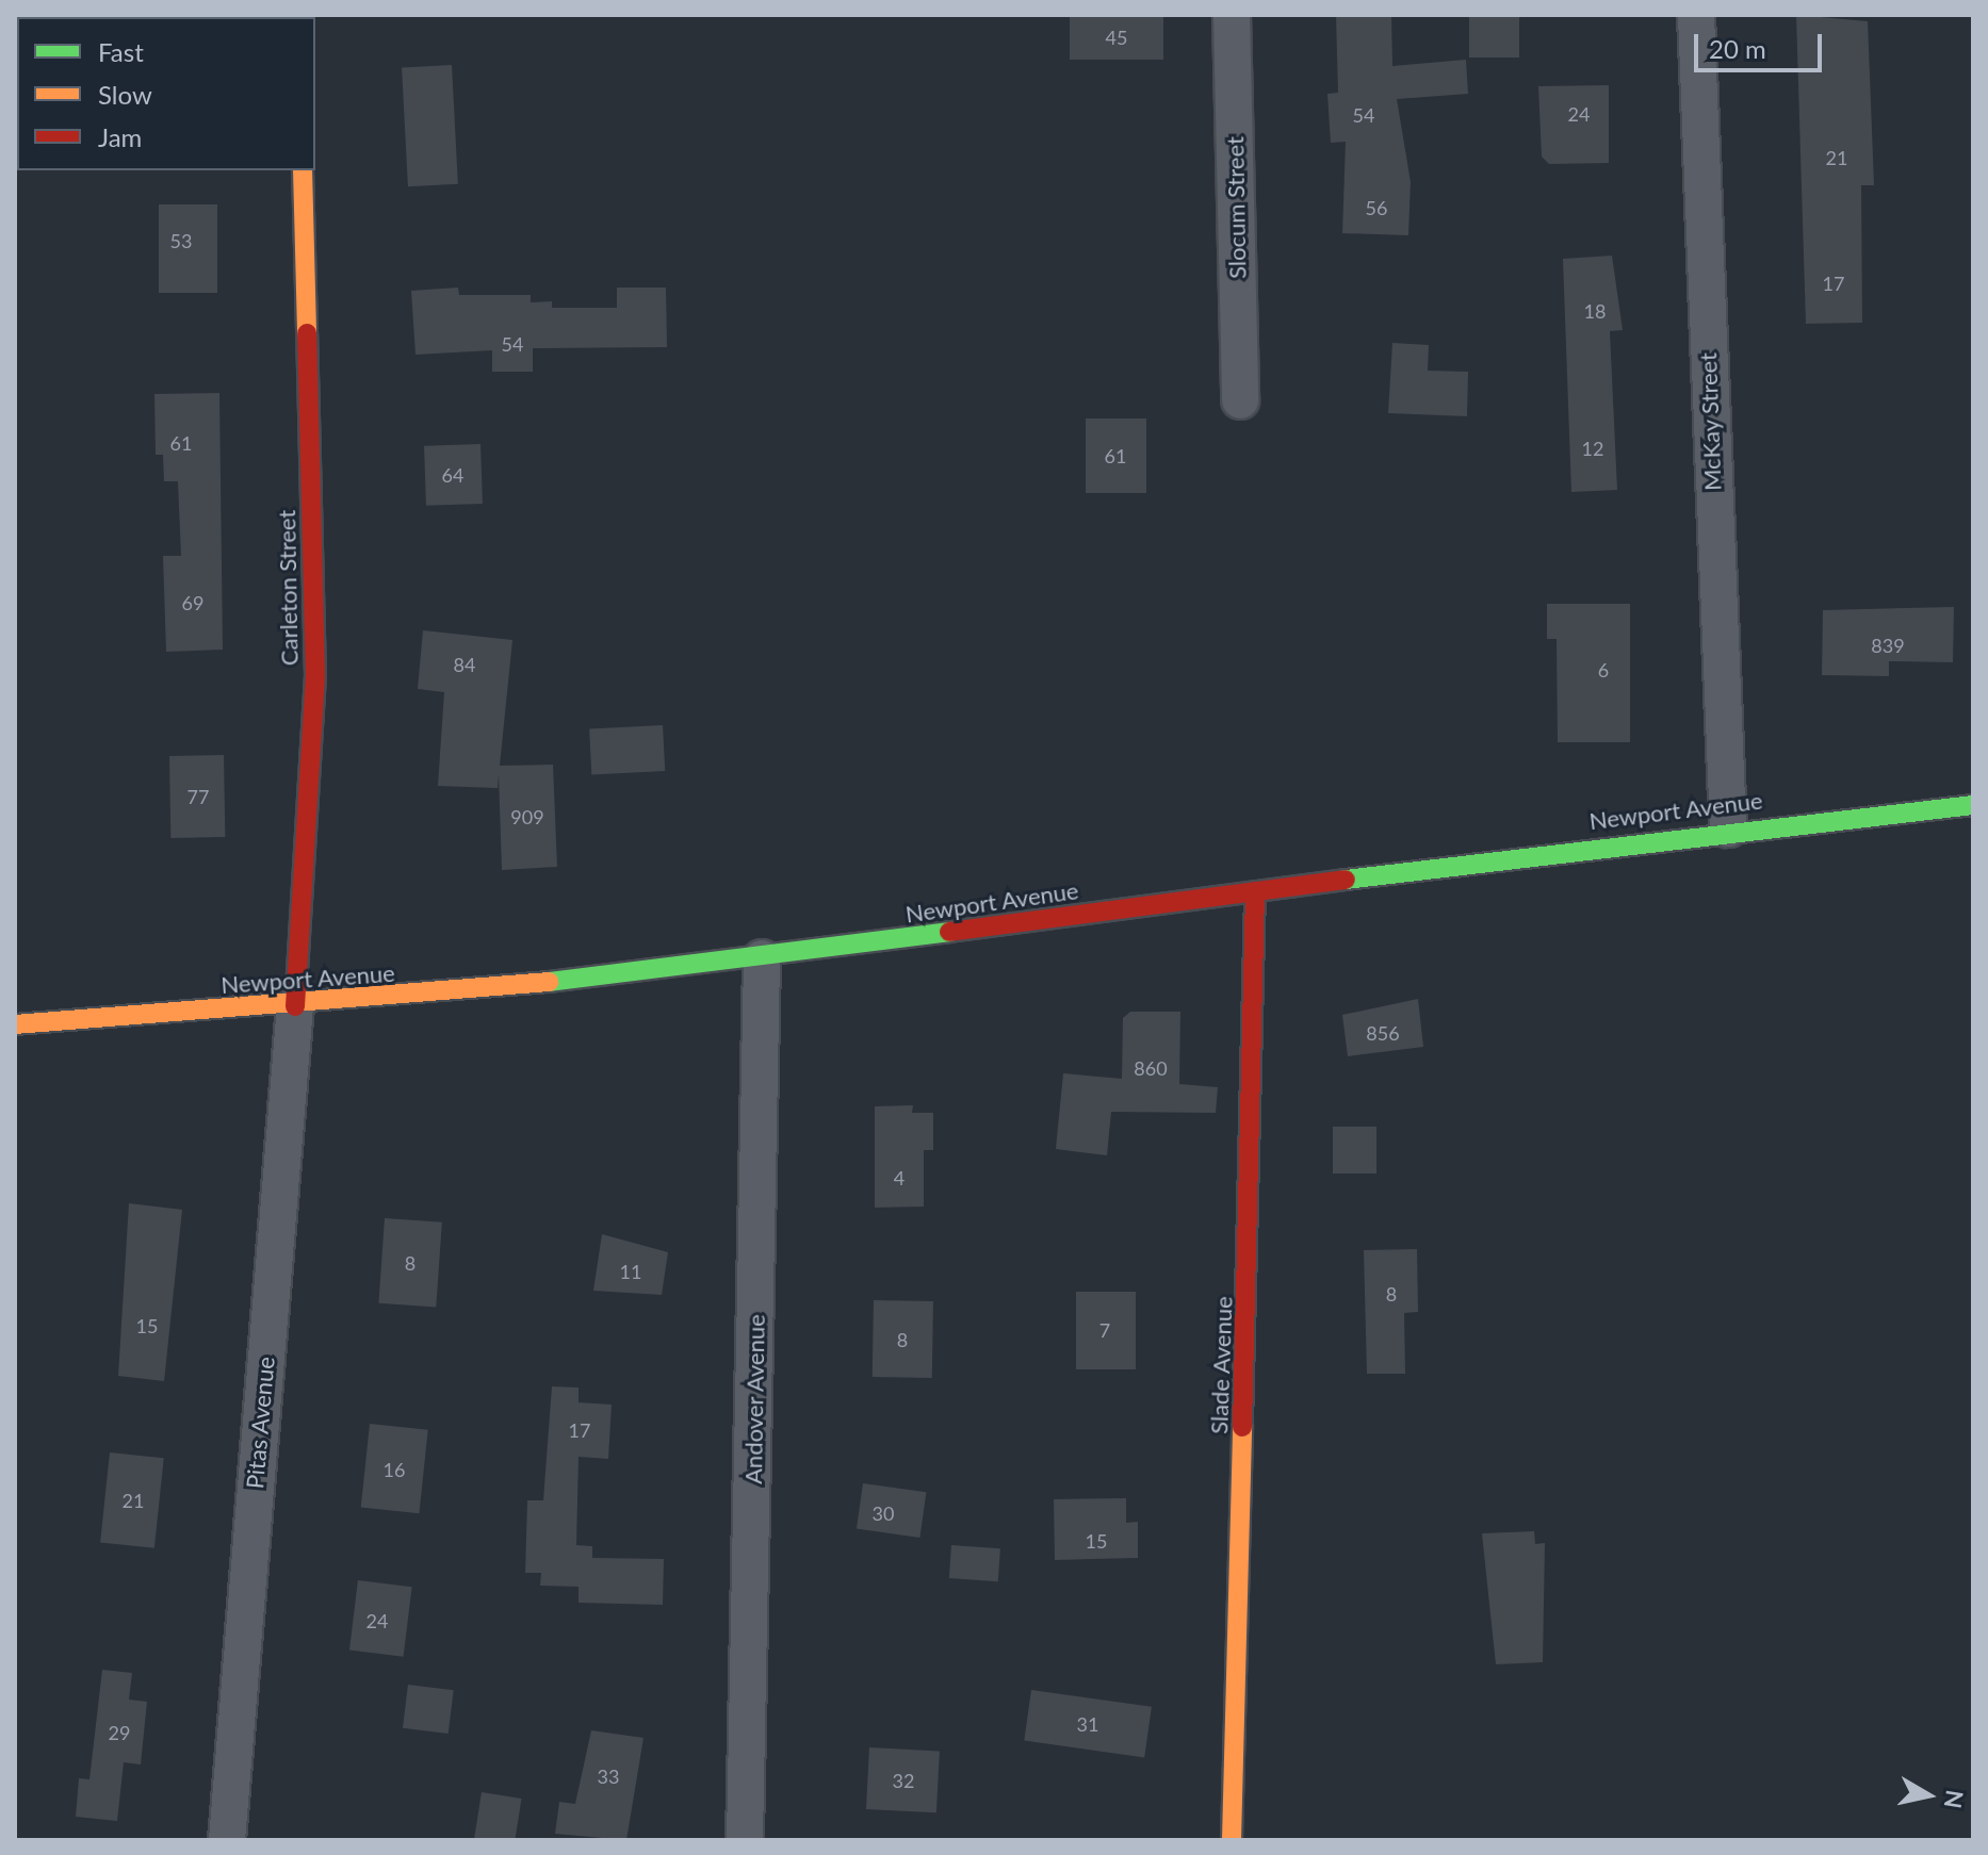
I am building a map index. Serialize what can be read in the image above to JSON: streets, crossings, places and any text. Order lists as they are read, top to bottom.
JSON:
{
  "streets": {
    "main road": ["Carleton Street", "Newport Avenue", "Slade Avenue"],
    "street": [
      "Slocum Street",
      "McKay Street",
      "Andover Avenue",
      "Pitas Avenue"
    ]
  },
  "crossings": [
    ["McKay Street", "Newport Avenue"],
    ["Carleton Street", "Newport Avenue"],
    ["Carleton Street", "Pitas Avenue"],
    ["Newport Avenue", "Slade Avenue"],
    ["Newport Avenue", "Andover Avenue"],
    ["Newport Avenue", "Pitas Avenue"]
  ],
  "house_numbers": [
    "45",
    "24",
    "54",
    "21",
    "56",
    "53",
    "17",
    "18",
    "54",
    "61",
    "12",
    "61",
    "64",
    "69",
    "839",
    "84",
    "6",
    "77",
    "909",
    "856",
    "860",
    "4",
    "8",
    "11",
    "8",
    "15",
    "7",
    "8",
    "17",
    "16",
    "21",
    "30",
    "15",
    "24",
    "31",
    "29",
    "33",
    "32"
  ],
  "legend": ["Fast", "Slow", "Jam"],
  "scale_bar": "20 m",
  "north": "right"
}
